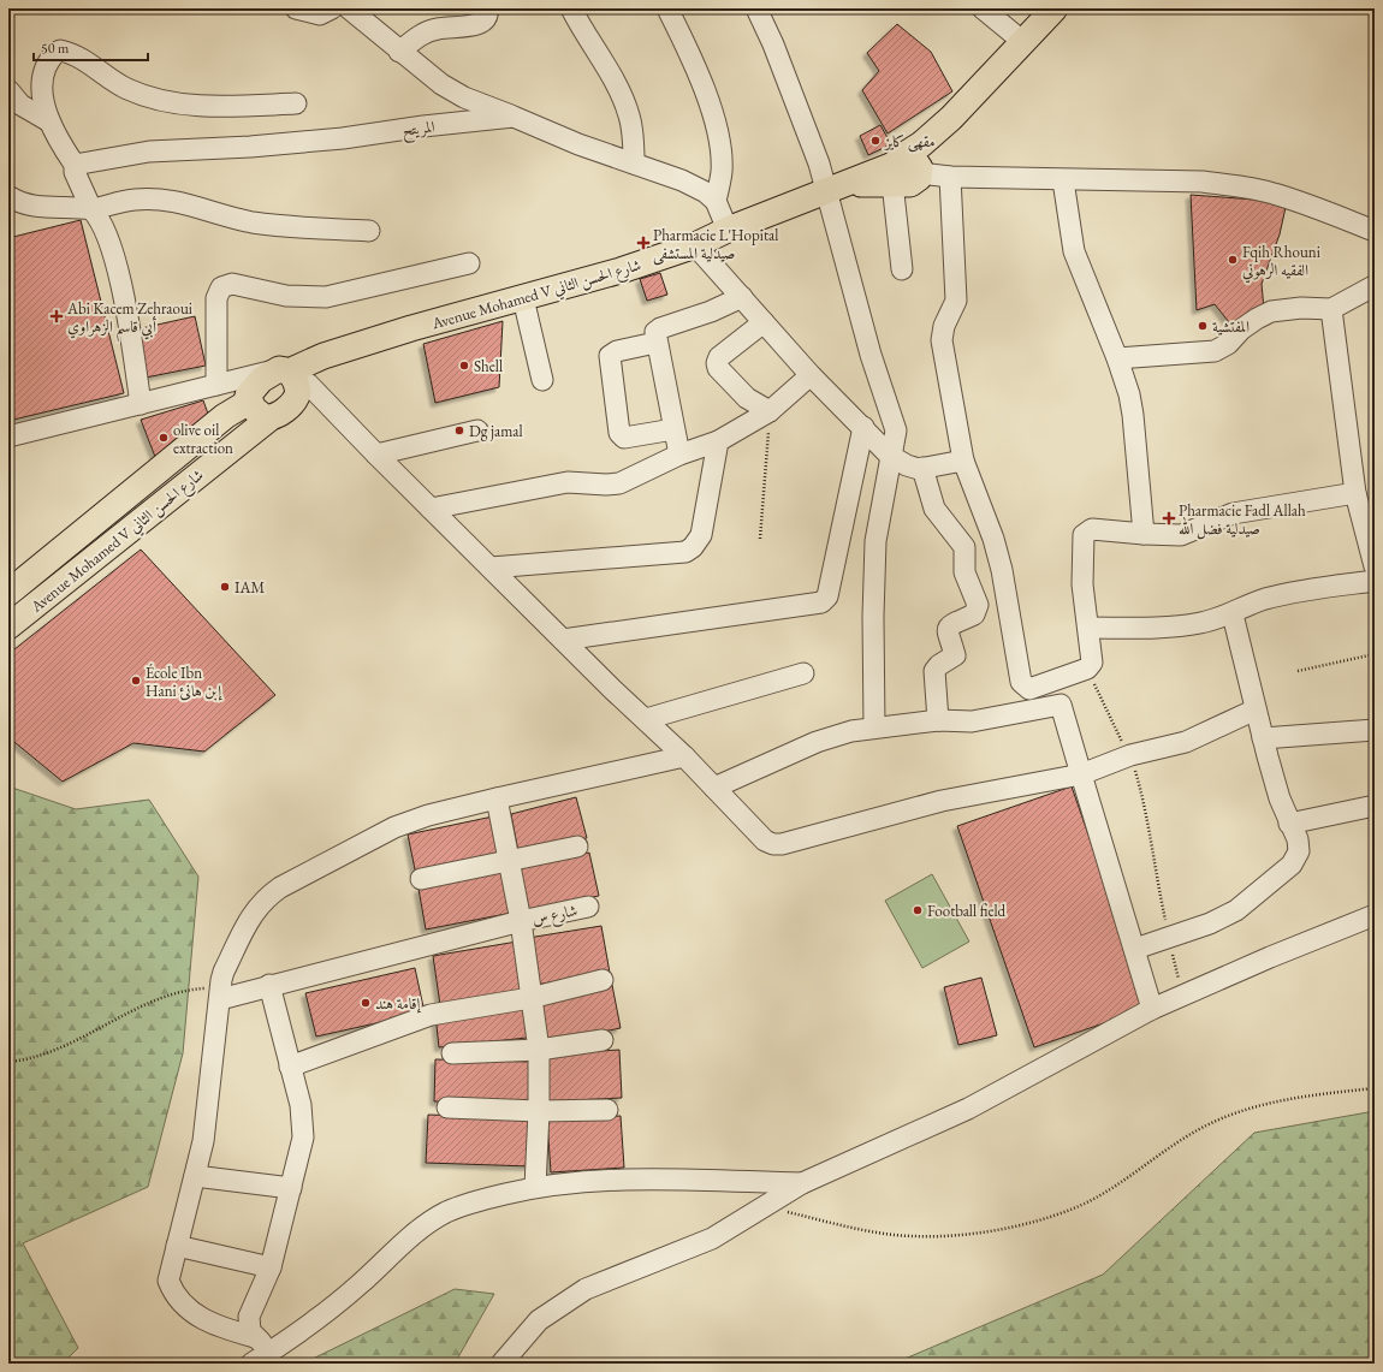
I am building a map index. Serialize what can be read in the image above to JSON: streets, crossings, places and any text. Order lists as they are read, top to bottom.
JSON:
{
  "streets": {
    "main road": ["Avenue Mohamed V شارع الحسن الثاني"],
    "street": ["المريتح", "شارع س"]
  },
  "places": {
    "other": [
      "مقهى كايز",
      "Fqih Rhouni الفقيه الرهوني",
      "المفتشية",
      "Shell",
      "Dg jamal",
      "olive oil extraction",
      "IAM",
      "École Ibn Hani إبن هانئ",
      "Football field",
      "إقامة هند"
    ],
    "health": ["Pharmacie L'Hopital صيدلية المستشفى", "Abi Kacem Zehraoui أبي قاسم الزهراوي", "Pharmacie Fadl Allah صيدلية فضل الله"]
  },
  "scale_bar": "50 m"
}
